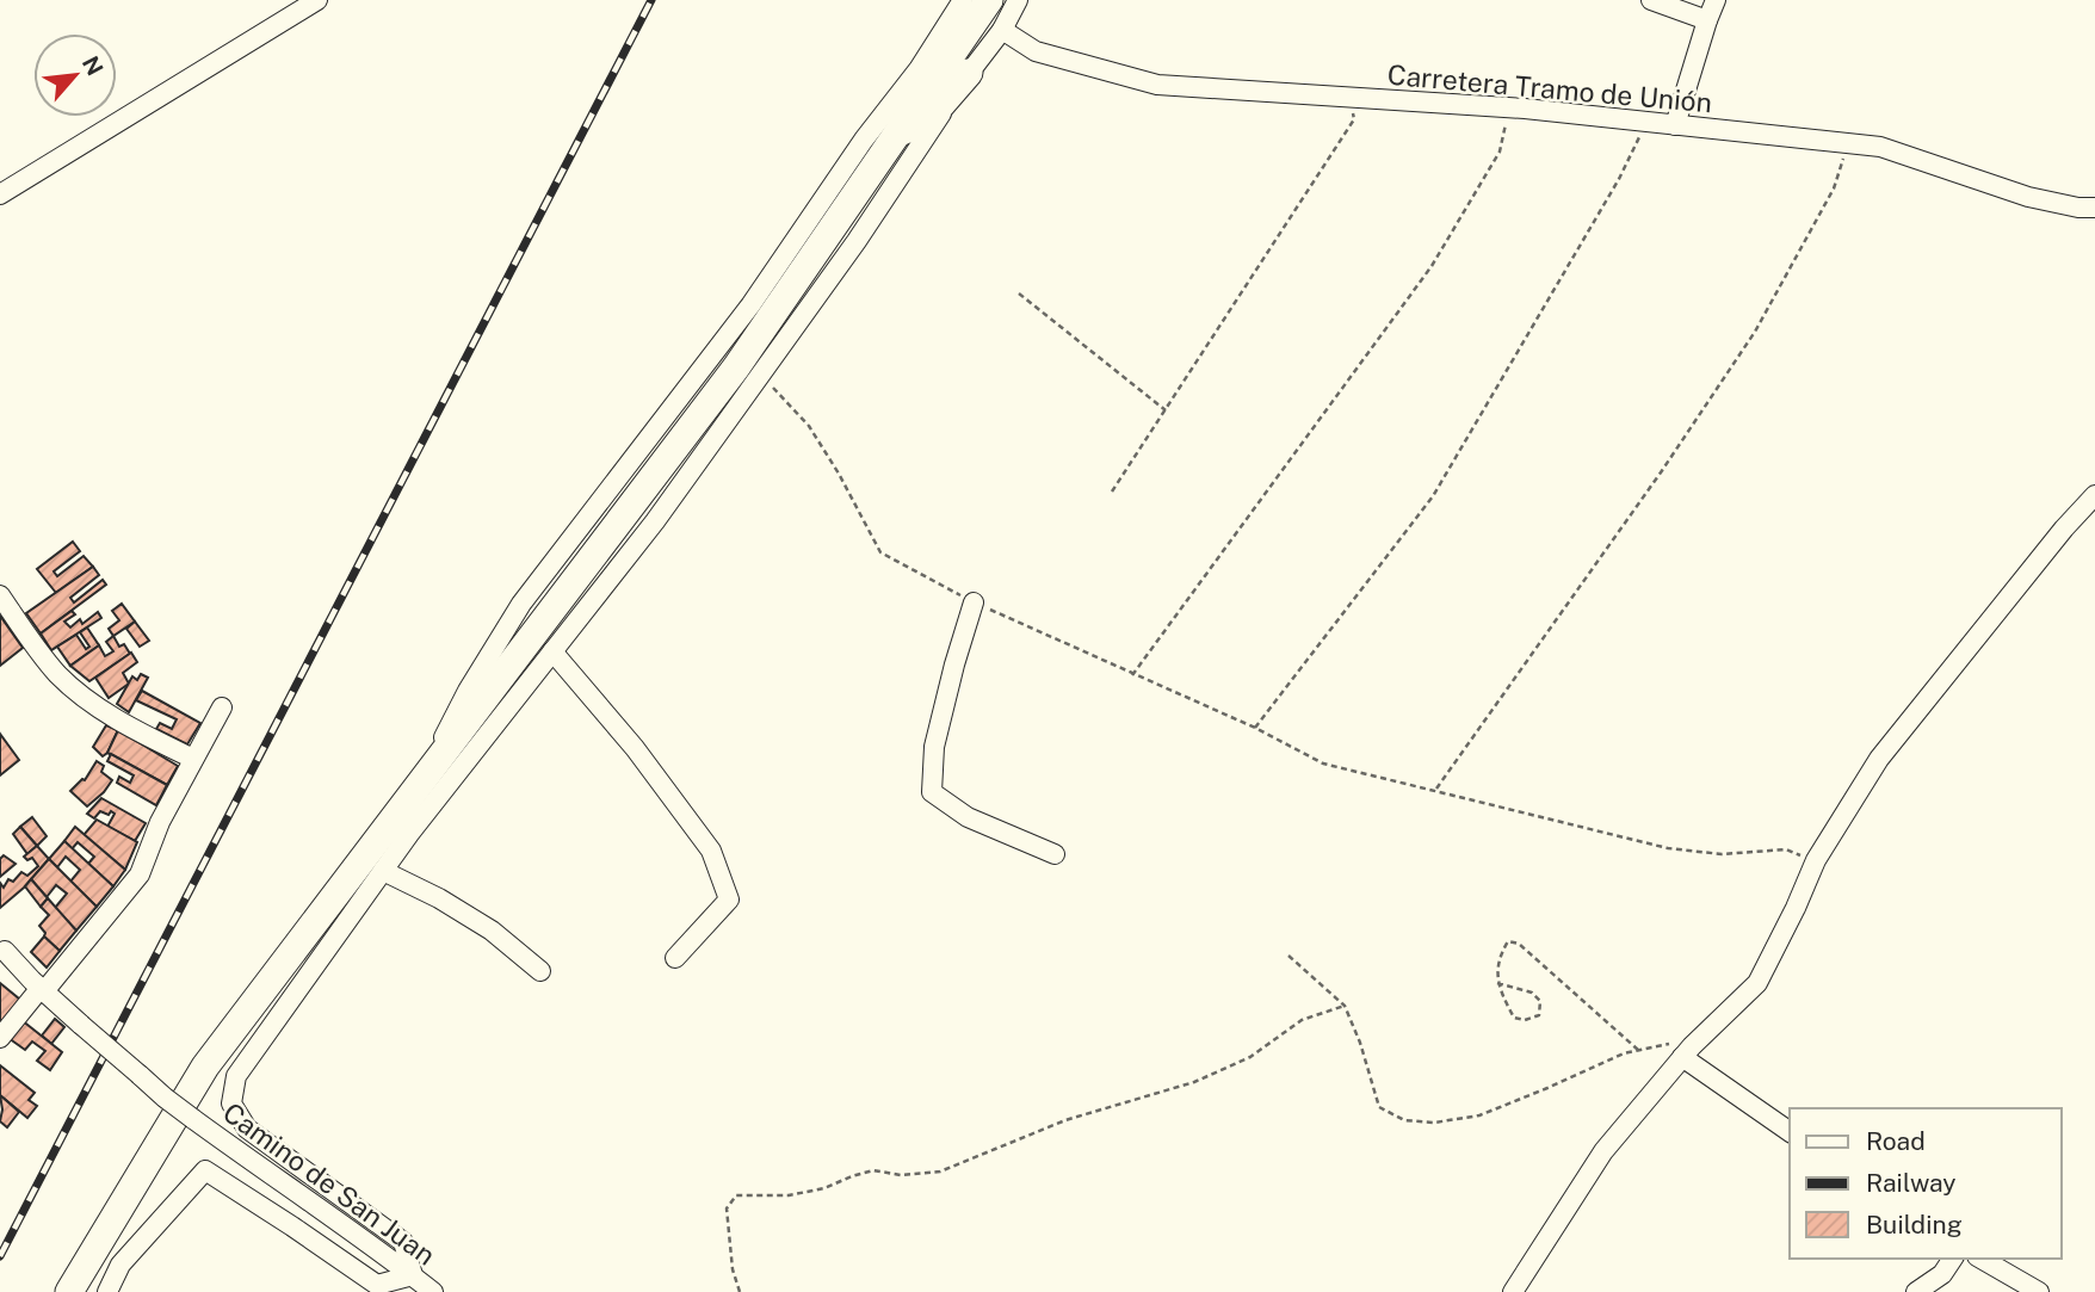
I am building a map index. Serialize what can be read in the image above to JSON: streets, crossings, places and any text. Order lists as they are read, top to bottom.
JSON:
{
  "streets": {
    "street": ["Carretera Tramo de Unión", "Camino de San Juan"]
  },
  "legend": ["Road", "Railway", "Building"],
  "north": "top right"
}
